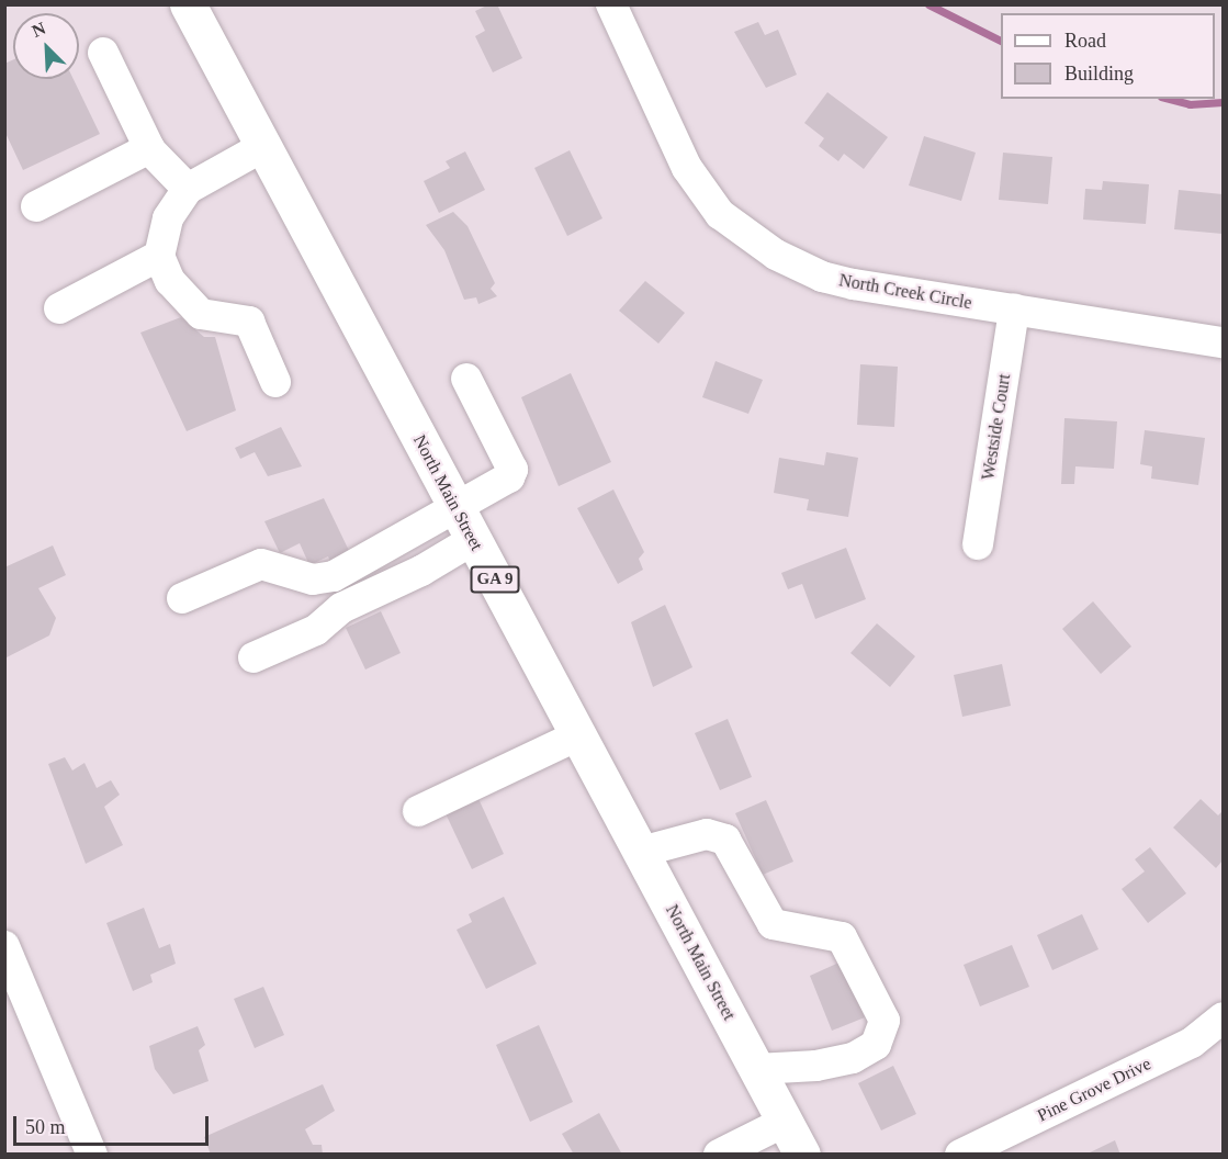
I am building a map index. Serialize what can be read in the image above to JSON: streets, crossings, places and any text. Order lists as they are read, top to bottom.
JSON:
{
  "streets": {
    "main road": ["North Main Street", "GA 9"],
    "street": ["North Creek Circle", "Westside Court", "Pine Grove Drive"]
  },
  "crossings": [
    ["North Creek Circle", "Westside Court"]
  ],
  "legend": ["Road", "Building"],
  "scale_bar": "50 m",
  "north": "top left"
}
